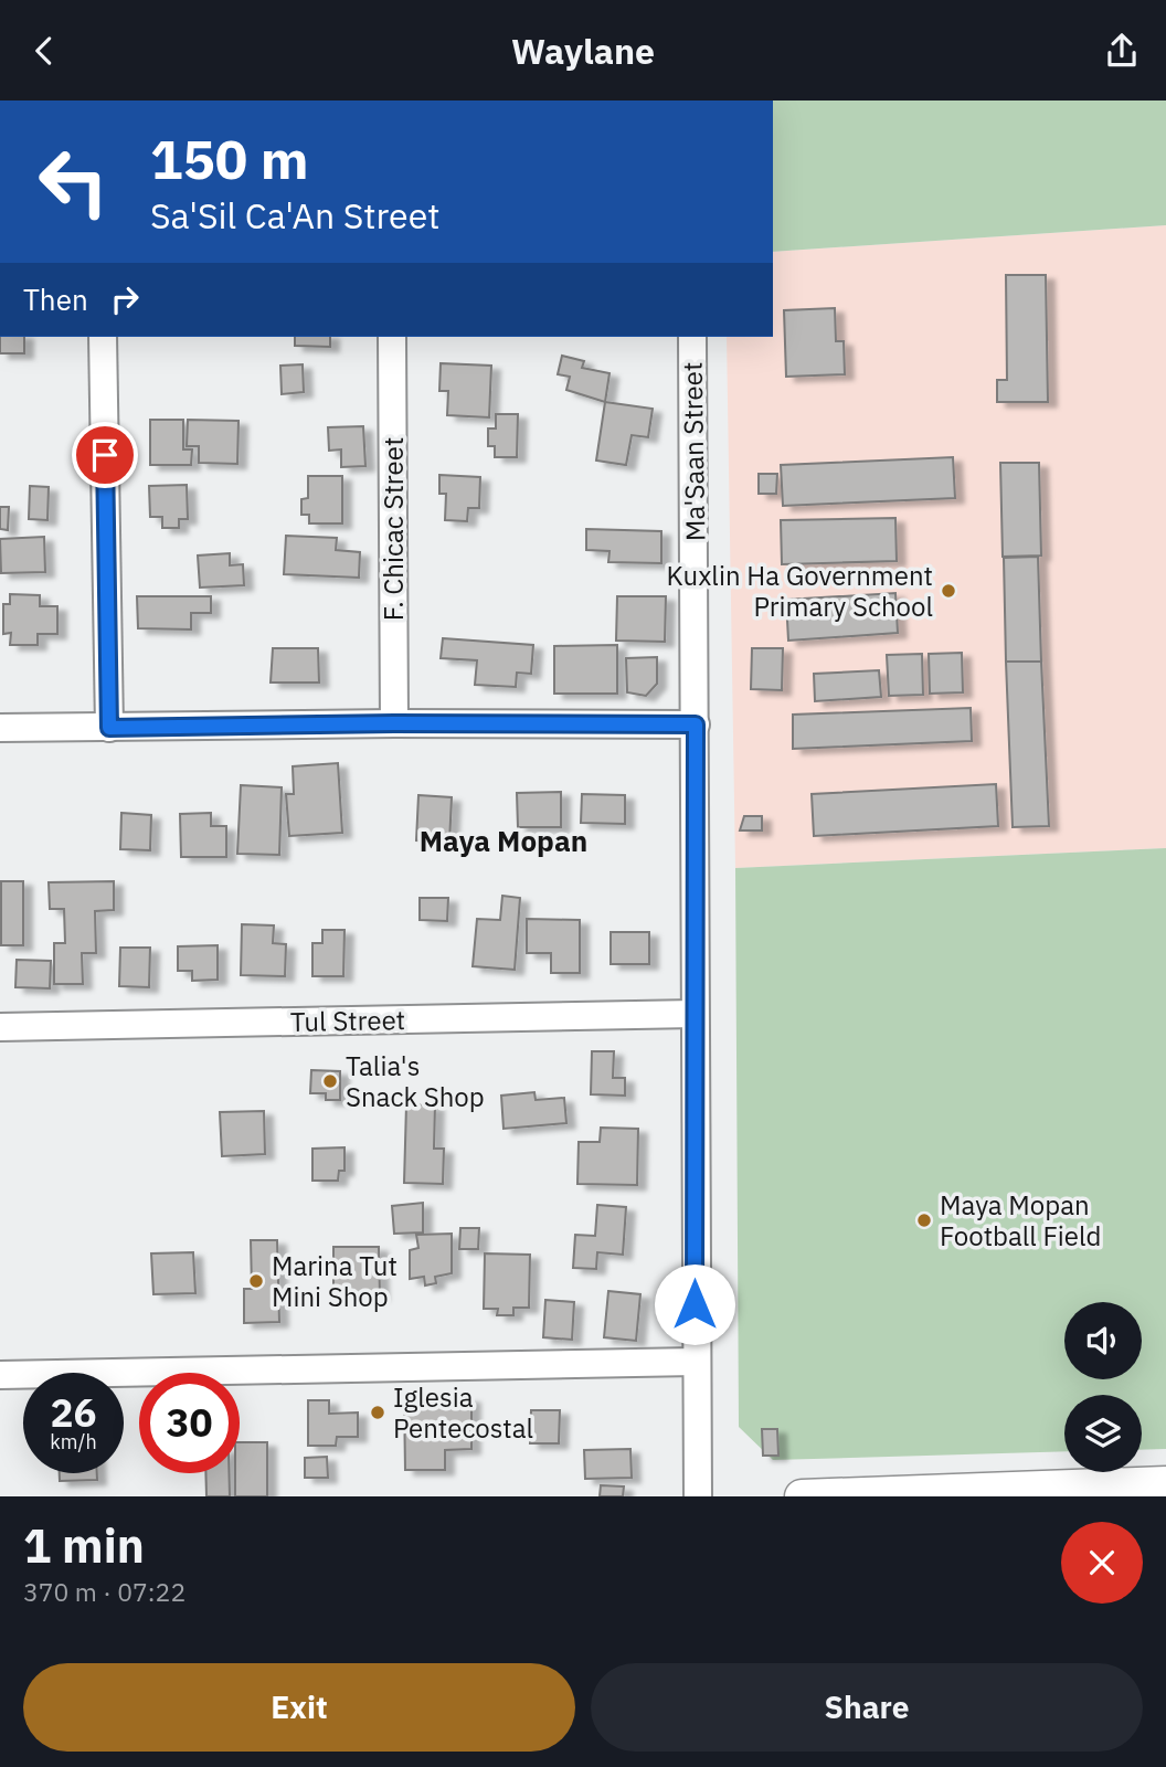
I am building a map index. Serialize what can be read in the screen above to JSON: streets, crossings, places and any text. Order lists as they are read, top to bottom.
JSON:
{
  "streets": {
    "street": ["Ma'Saan Street", "F. Chicac Street", "Tul Street"]
  },
  "crossings": [
    ["Ma'Saan Street", "Tul Street"]
  ],
  "districts": ["Maya Mopan"],
  "places": [
    "Kuxlin Ha Government Primary School",
    "Talia's Snack Shop",
    "Maya Mopan Football Field",
    "Marina Tut Mini Shop",
    "Iglesia Pentecostal"
  ],
  "page": {
    "header": "Waylane",
    "turn": ["150 m", "Sa'Sil Ca'An Street"],
    "then": "Then",
    "speed": "26 km/h",
    "limit": "30",
    "heading": ["1 min", "370 m · 07:22"],
    "buttons": ["Exit", "Share"]
  }
}
